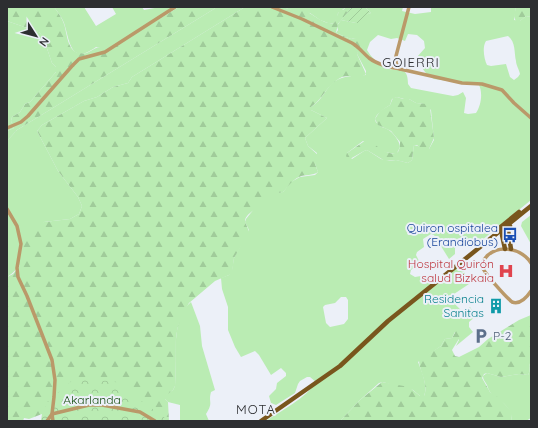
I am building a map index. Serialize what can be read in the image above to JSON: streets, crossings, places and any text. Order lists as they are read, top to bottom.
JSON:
{
  "districts": ["GOIERRI", "MOTA"],
  "parks": ["Akarlanda"],
  "places": {
    "bus stop": ["Quiron ospitalea (Erandiobus)"],
    "hospital": ["Hospital Quirón salud Bizkaia"],
    "building": ["Residencia Sanitas"],
    "parking": ["P-2"]
  },
  "north": "bottom right"
}
